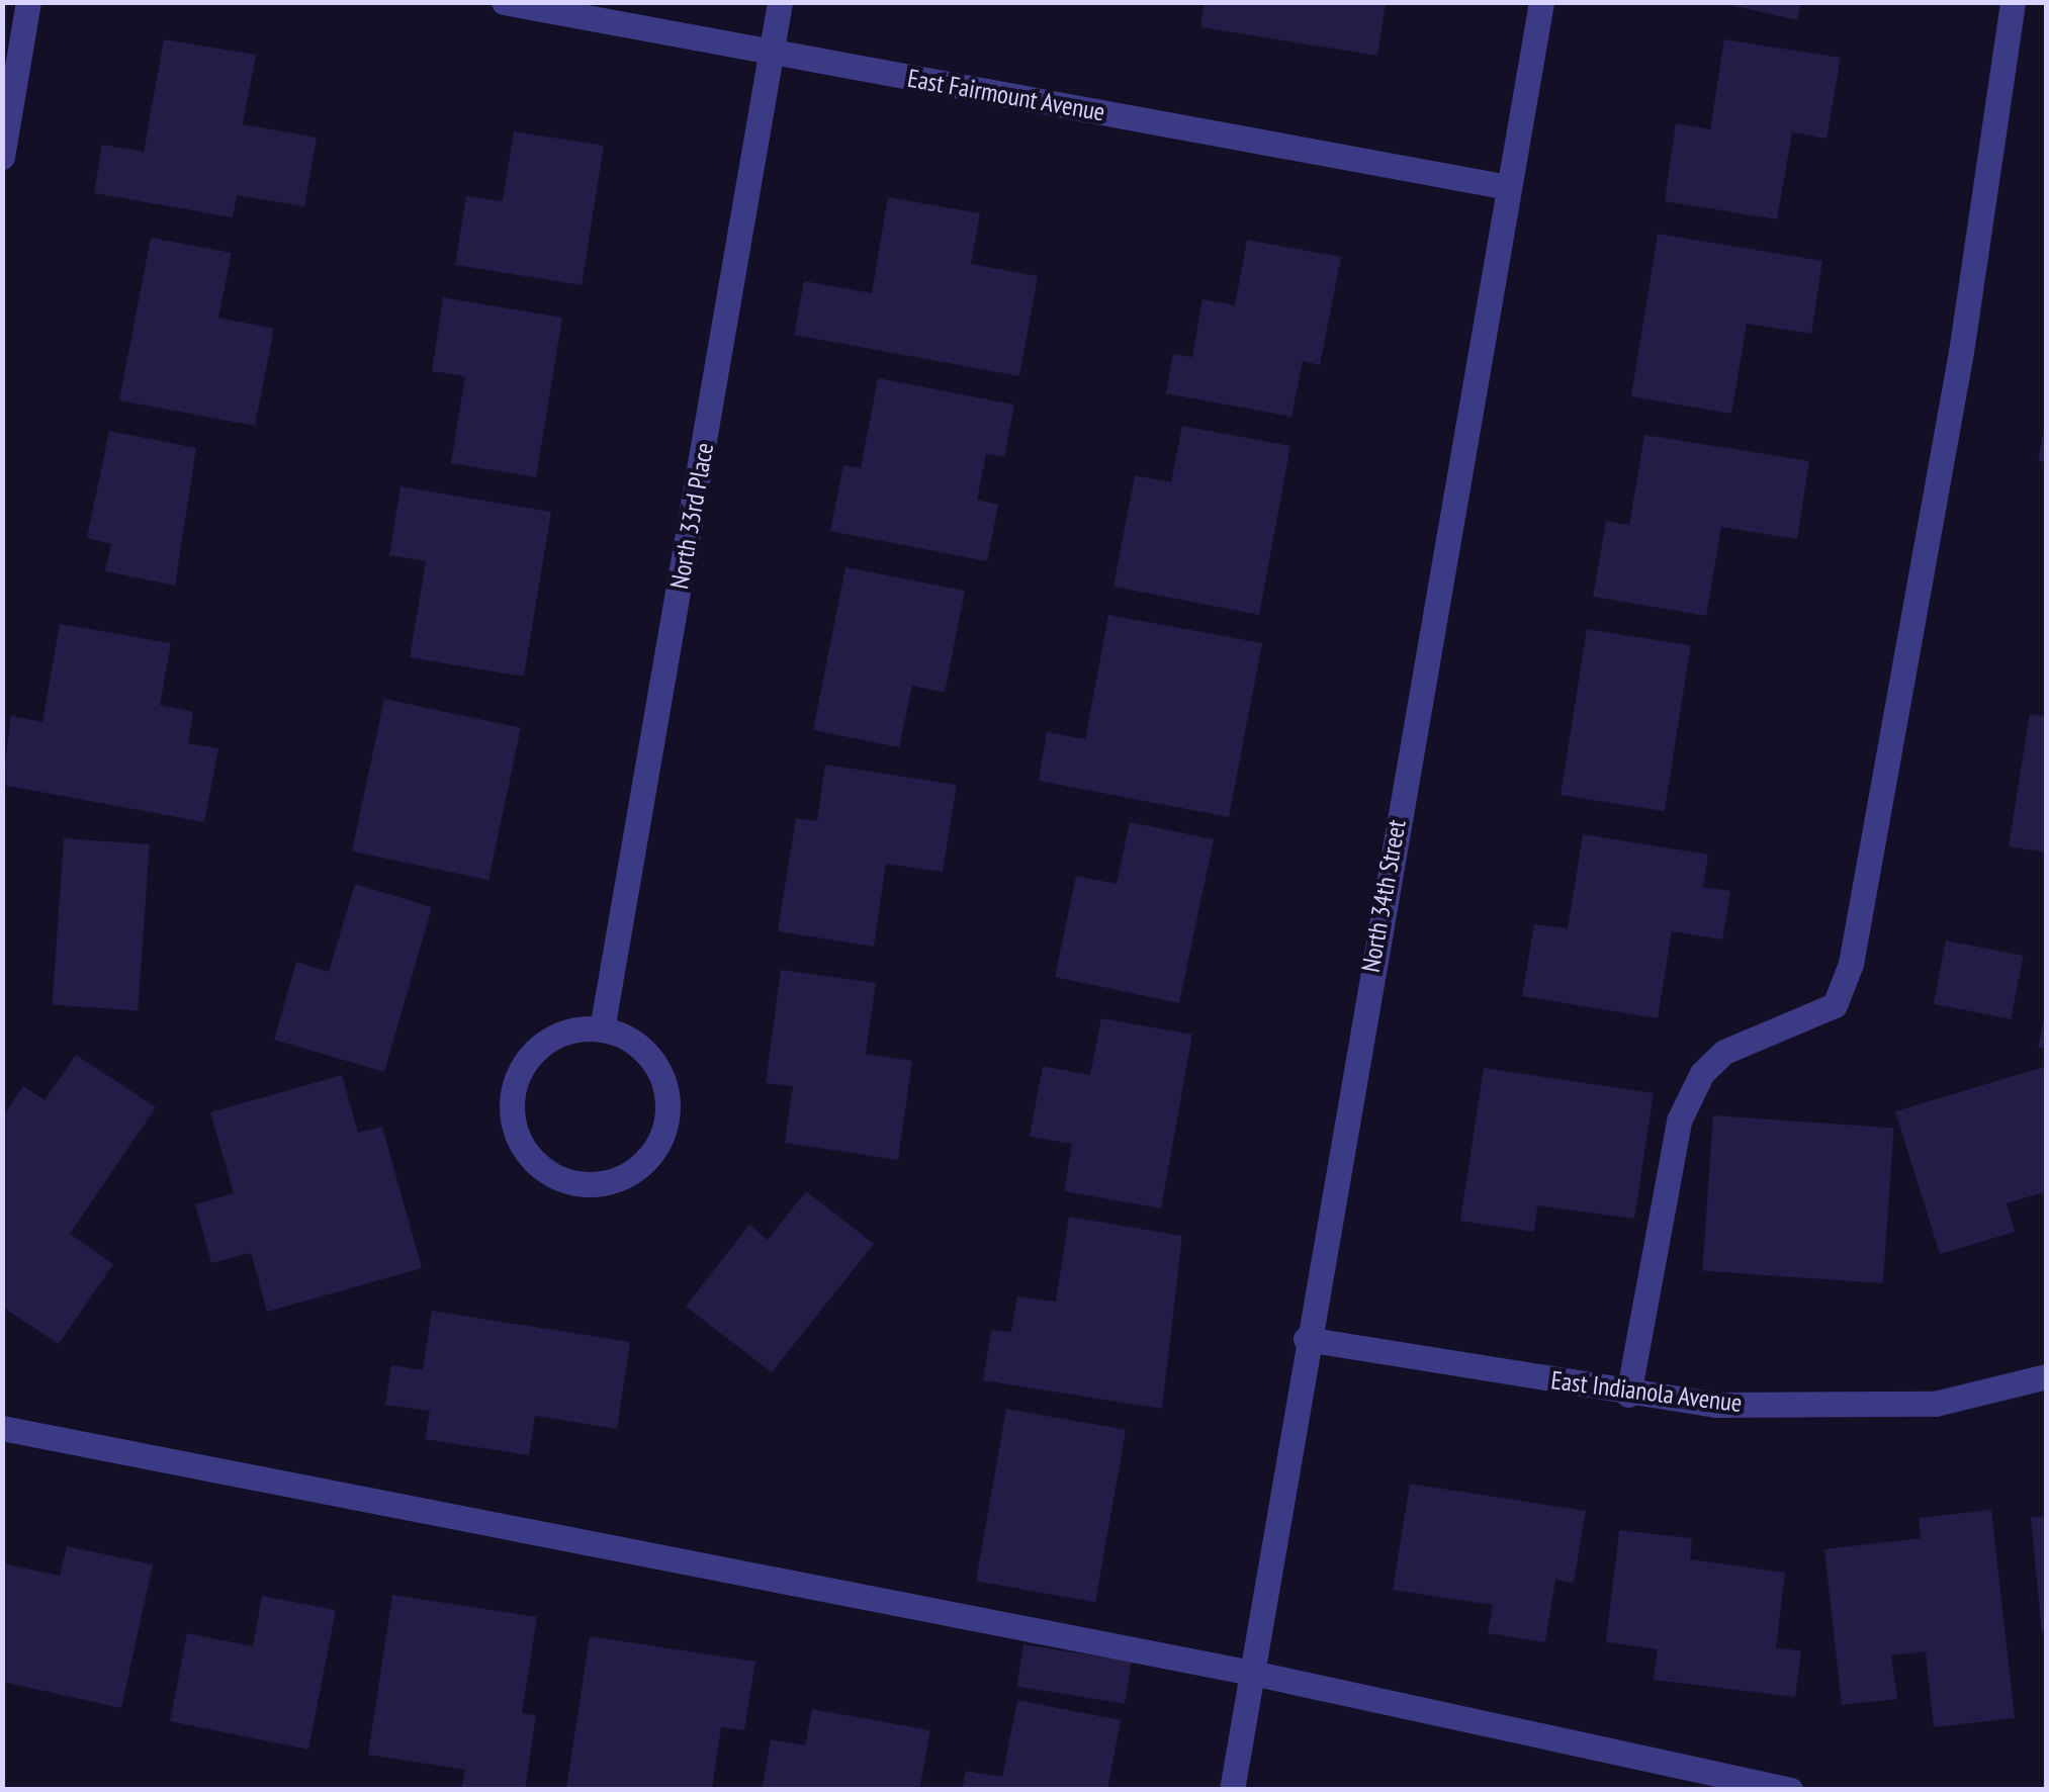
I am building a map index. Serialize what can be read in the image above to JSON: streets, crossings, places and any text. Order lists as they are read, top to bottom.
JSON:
{
  "streets": {
    "street": [
      "East Fairmount Avenue",
      "North 33rd Place",
      "North 34th Street",
      "East Indianola Avenue"
    ]
  },
  "crossings": [
    ["East Fairmount Avenue", "North 33rd Place"],
    ["East Fairmount Avenue", "North 34th Street"],
    ["North 34th Street", "East Indianola Avenue"]
  ]
}
